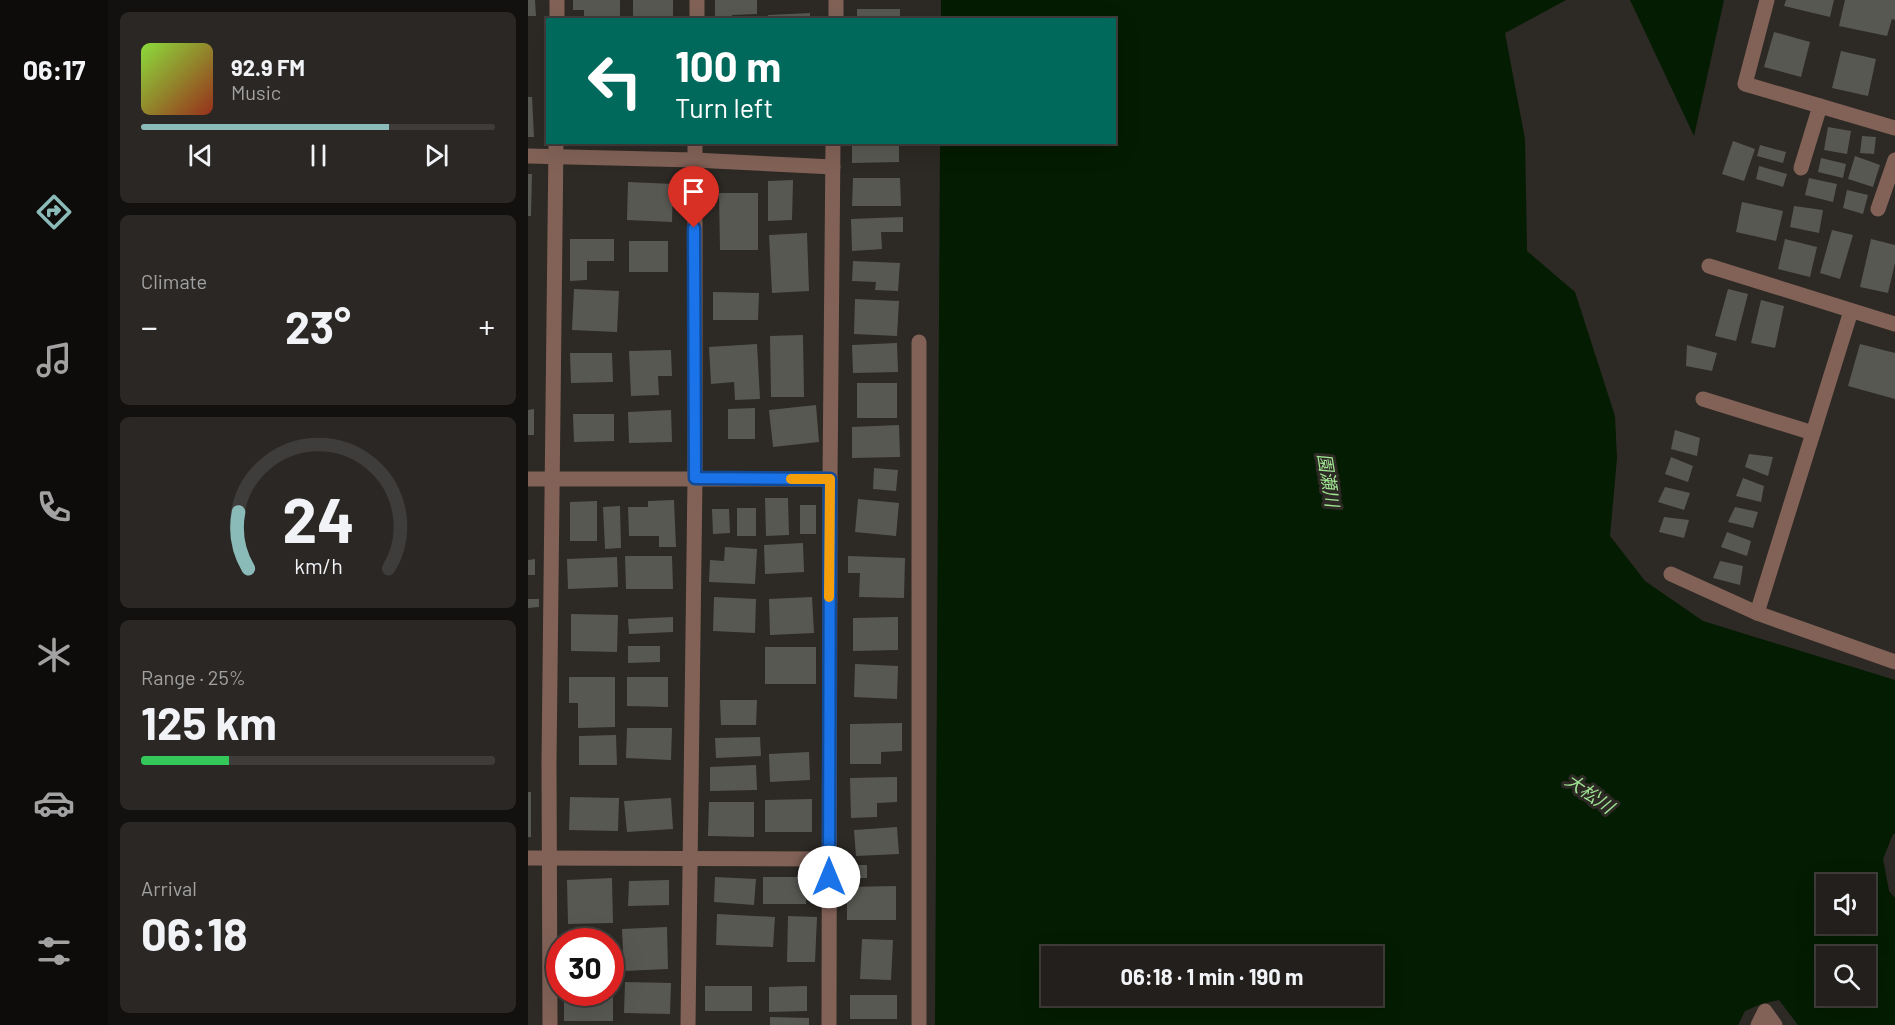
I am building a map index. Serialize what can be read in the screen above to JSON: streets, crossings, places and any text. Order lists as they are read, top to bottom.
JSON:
{
  "water": ["園瀬川", "大松川"],
  "page": {
    "tabs": "06:17",
    "turn": ["100 m", "Turn left"],
    "song": ["92.9 FM", "Music"],
    "tile": [
      "Climate",
      ["Range · 25%", "125 km"],
      ["Arrival", "06:18"]
    ],
    "heat": ["−", "23°", "+"],
    "limit": "30",
    "trip": "06:18 · 1 min · 190 m",
    "gauge": ["24", "km/h"]
  }
}
